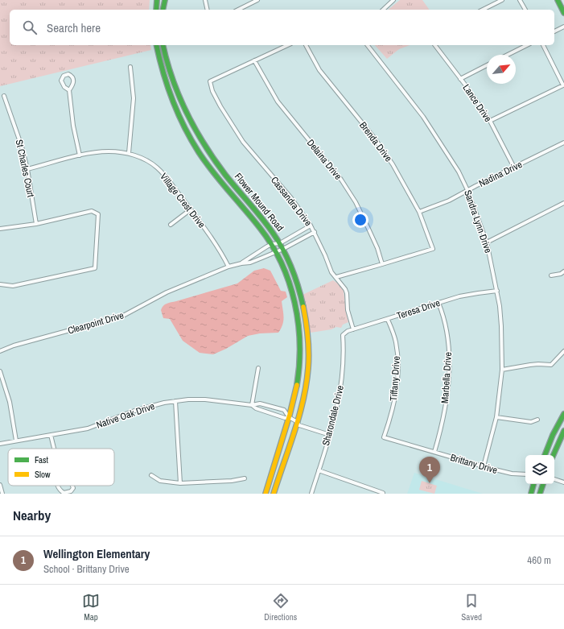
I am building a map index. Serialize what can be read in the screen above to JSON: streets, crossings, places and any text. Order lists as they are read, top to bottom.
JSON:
{
  "streets": {
    "main road": ["Flower Mound Road"],
    "street": [
      "Lance Drive",
      "Brenda Drive",
      "Delaina Drive",
      "St Charles Court",
      "Nadina Drive",
      "Village Crest Drive",
      "Cassandra Drive",
      "Sandra Lynn Drive",
      "Teresa Drive",
      "Clearpoint Drive",
      "Marbella Drive",
      "Tiffany Drive",
      "Native Oak Drive",
      "Sharondale Drive",
      "Brittany Drive"
    ]
  },
  "crossings": [
    ["Lance Drive", "Nadina Drive"],
    ["Brenda Drive", "Delaina Drive"],
    ["Brenda Drive", "Nadina Drive"],
    ["Delaina Drive", "Cassandra Drive"],
    ["St Charles Court", "Village Crest Drive"],
    ["Nadina Drive", "Sandra Lynn Drive"],
    ["Village Crest Drive", "Clearpoint Drive"],
    ["Cassandra Drive", "Teresa Drive"],
    ["Cassandra Drive", "Clearpoint Drive"],
    ["Flower Mound Road", "Clearpoint Drive"],
    ["Flower Mound Road", "Native Oak Drive"],
    ["Sandra Lynn Drive", "Teresa Drive"],
    ["Sandra Lynn Drive", "Brittany Drive"],
    ["Teresa Drive", "Marbella Drive"],
    ["Teresa Drive", "Tiffany Drive"],
    ["Teresa Drive", "Sharondale Drive"],
    ["Marbella Drive", "Brittany Drive"],
    ["Tiffany Drive", "Brittany Drive"],
    ["Native Oak Drive", "Sharondale Drive"]
  ],
  "legend": ["Fast", "Slow"],
  "north": "top right",
  "page": {
    "search": "Search here",
    "pins": "1",
    "heading": "Nearby",
    "list": [
      {
        "mark": "1",
        "name": "Wellington Elementary",
        "note": "School · Brittany Drive",
        "value": "460 m"
      }
    ],
    "nav": ["Map", "Directions", "Saved"]
  }
}
